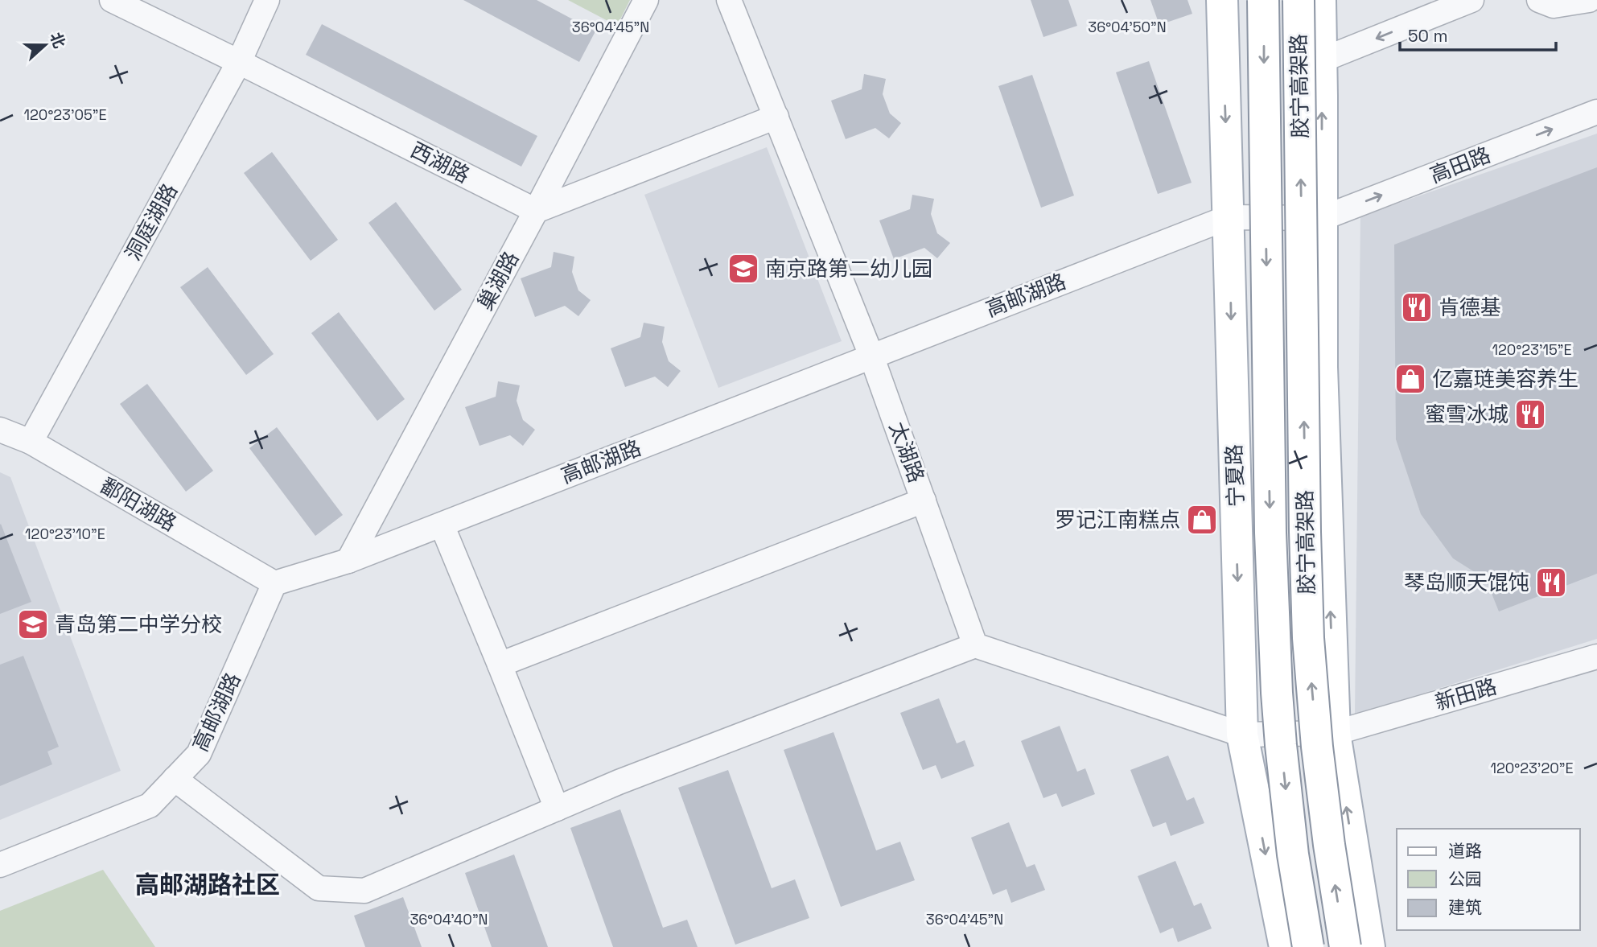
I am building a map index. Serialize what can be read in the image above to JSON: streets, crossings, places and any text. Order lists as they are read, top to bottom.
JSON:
{
  "streets": {
    "main road": ["胶宁高架路", "宁夏路"],
    "street": [
      "西湖路",
      "高田路",
      "洞庭湖路",
      "巢湖路",
      "高邮湖路",
      "太湖路",
      "鄱阳湖路",
      "新田路"
    ]
  },
  "crossings": [
    ["西湖路", "洞庭湖路"],
    ["西湖路", "巢湖路"],
    ["高田路", "高邮湖路"],
    ["洞庭湖路", "鄱阳湖路"],
    ["巢湖路", "高邮湖路"],
    ["高邮湖路", "太湖路"],
    ["高邮湖路", "宁夏路"],
    ["高邮湖路", "鄱阳湖路"],
    ["宁夏路", "新田路"]
  ],
  "districts": ["高邮湖路社区"],
  "places": {
    "school or university": ["南京路第二幼儿园", "青岛第二中学分校"],
    "restaurant": ["肯德基", "蜜雪冰城", "琴岛顺天馄饨"],
    "shop": ["亿嘉琏美容养生", "罗记江南糕点"]
  },
  "legend": ["道路", "公园", "建筑"],
  "scale_bar": "50 m",
  "north": "right",
  "coordinates": [
    "36°04'45\"N",
    "36°04'50\"N",
    "120°23'05\"E",
    "120°23'15\"E",
    "120°23'10\"E",
    "120°23'20\"E",
    "36°04'40\"N"
  ]
}
